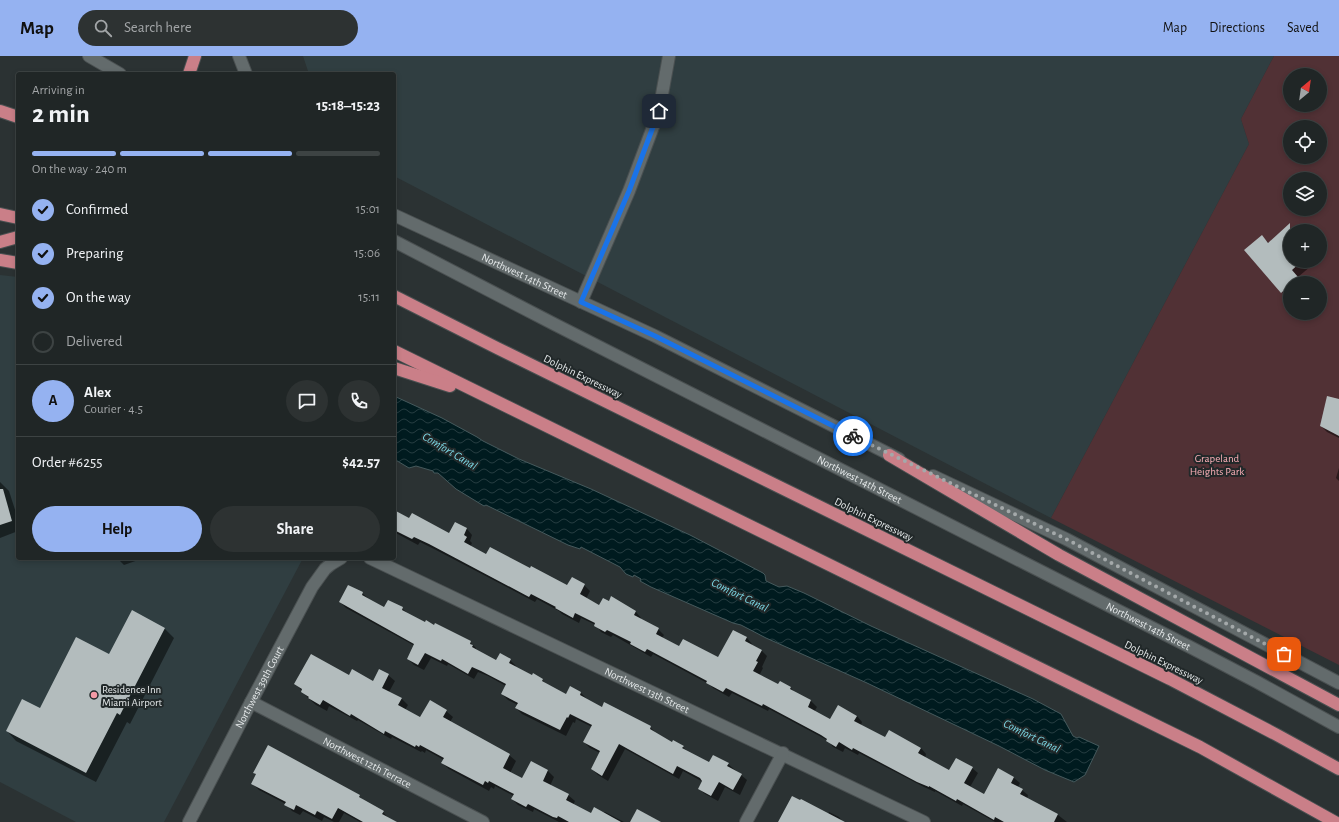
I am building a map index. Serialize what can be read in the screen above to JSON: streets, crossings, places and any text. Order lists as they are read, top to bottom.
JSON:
{
  "streets": {
    "highway": ["Dolphin Expressway"],
    "street": [
      "Northwest 14th Street",
      "Northwest 39th Court",
      "Northwest 13th Street",
      "Northwest 12th Terrace"
    ]
  },
  "crossings": [
    ["Northwest 39th Court", "Northwest 12th Terrace"]
  ],
  "water": ["Comfort Canal"],
  "parks": ["Grapeland Heights Park"],
  "places": ["Residence Inn Miami Airport"],
  "north": "top right",
  "page": {
    "header": "Map",
    "search": "Search here",
    "nav": ["Map", "Directions", "Saved"],
    "map_buttons": ["+", "−"],
    "heading": ["2 min", "Arriving in", "15:18–15:23"],
    "panel": [
      "Alex",
      "Courier · 4.5",
      "Order #6255",
      "$42.57"
    ],
    "bar": "On the way · 240 m",
    "list": [
      ["Confirmed", "15:01"],
      ["Preparing", "15:06"],
      ["On the way", "15:11"],
      "Delivered"
    ],
    "round": "A",
    "buttons": ["Help", "Share"]
  }
}
